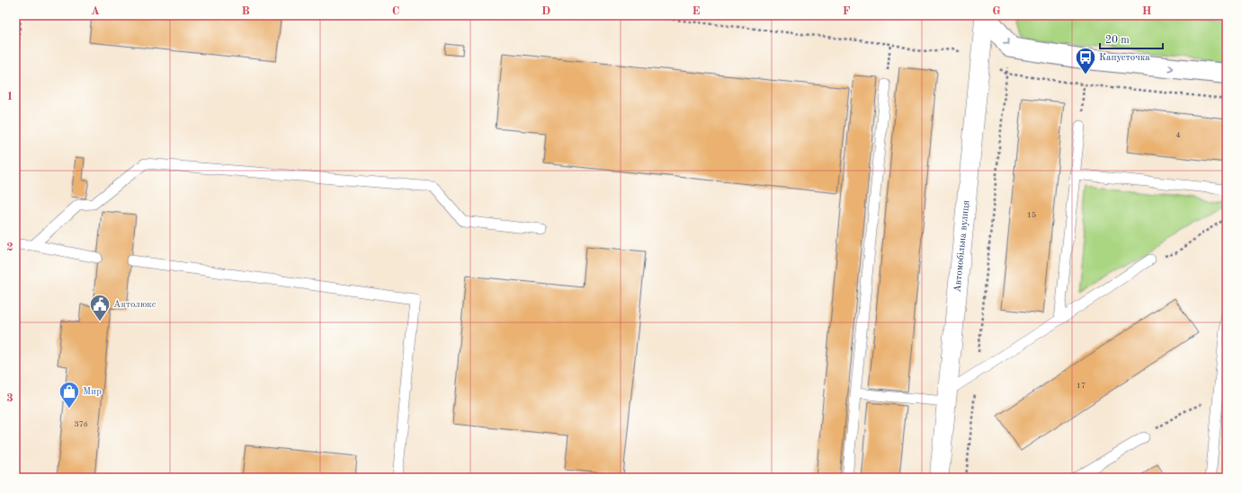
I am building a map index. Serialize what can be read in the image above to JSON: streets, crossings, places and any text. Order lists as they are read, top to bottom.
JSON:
{
  "streets": {
    "street": ["Автомобільна вулиця"]
  },
  "places": {
    "bus stop": ["Капусточка"],
    "public building": ["Автолюкс"],
    "shop": ["Мир"]
  },
  "house_numbers": [
    "4",
    "15",
    "17",
    "37б"
  ],
  "scale_bar": "20 m",
  "grid": {
    "columns": [
      "A",
      "B",
      "C",
      "D",
      "E",
      "F",
      "G",
      "H"
    ],
    "rows": ["1", "2", "3"]
  }
}
